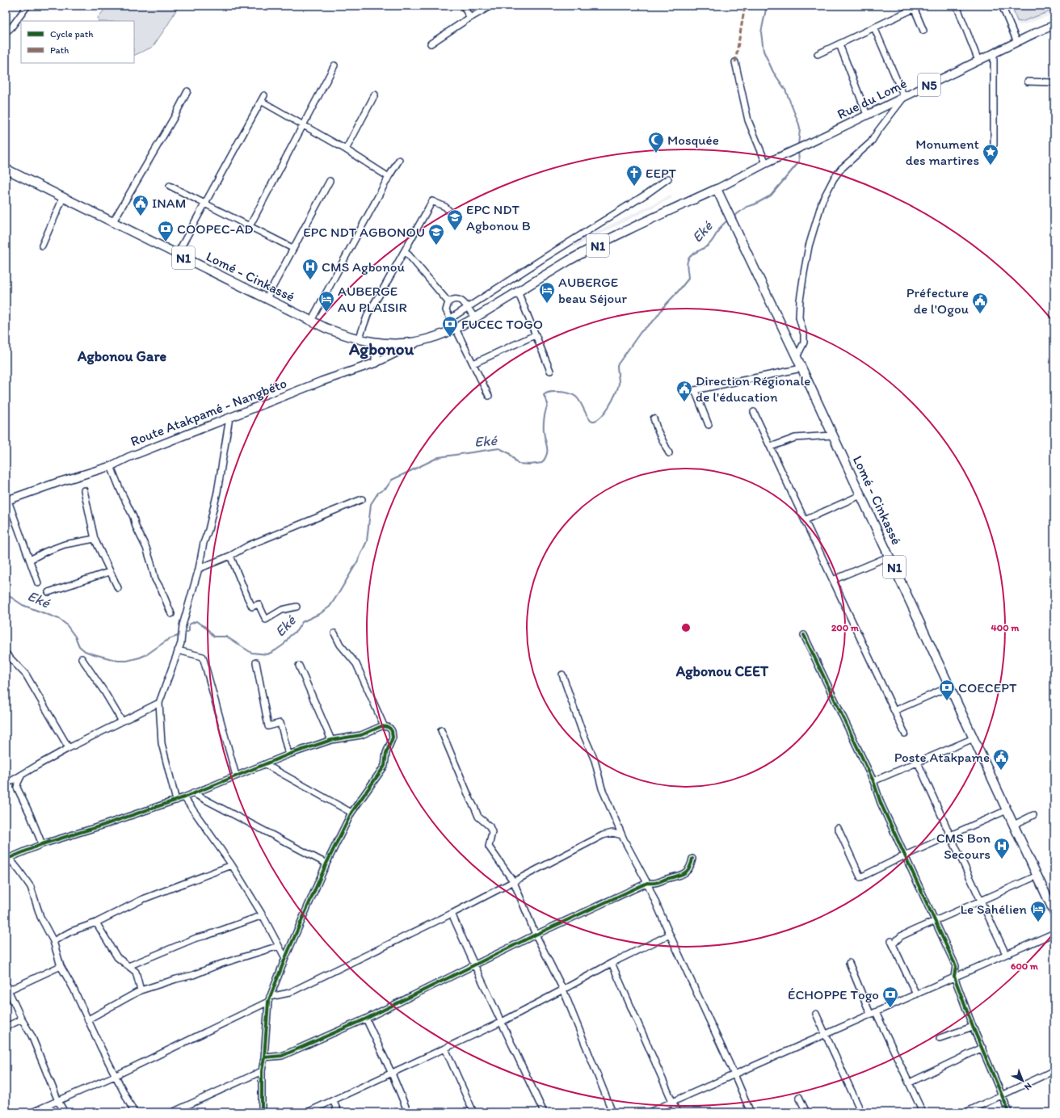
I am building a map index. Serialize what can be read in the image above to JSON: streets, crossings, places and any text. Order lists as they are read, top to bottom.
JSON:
{
  "streets": {
    "highway": ["N1", "Lomé - Cinkassé"],
    "main road": ["N5", "Rue du Lomé", "Route Atakpamé - Nangbéto"]
  },
  "crossings": [
    ["N5", "Rue du Lomé"],
    ["N5", "N1"],
    ["N5", "Lomé - Cinkassé"],
    ["N1", "Lomé - Cinkassé"],
    ["Lomé - Cinkassé", "Route Atakpamé - Nangbéto"]
  ],
  "districts": ["Agbonou", "Agbonou Gare", "Agbonou CEET"],
  "water": ["Eké"],
  "places": {
    "mosque": ["Mosquée"],
    "place": ["Monument des martires"],
    "church": ["EEPT"],
    "public building": [
      "INAM",
      "Préfecture de l'Ogou",
      "Direction Régionale de l'éducation",
      "Poste Atakpame"
    ],
    "school or university": ["EPC NDT Agbonou B", "EPC NDT AGBONOU"],
    "bank": [
      "COOPEC-AD",
      "FUCEC TOGO",
      "COECEPT",
      "ÉCHOPPE Togo"
    ],
    "hospital": ["CMS Agbonou", "CMS Bon Secours"],
    "hotel": ["AUBERGE beau Séjour", "AUBERGE AU PLAISIR", "Le Sahélien"]
  },
  "legend": ["Cycle path", "Path"],
  "north": "bottom right",
  "rings": ["200 m", "400 m", "600 m"]
}
